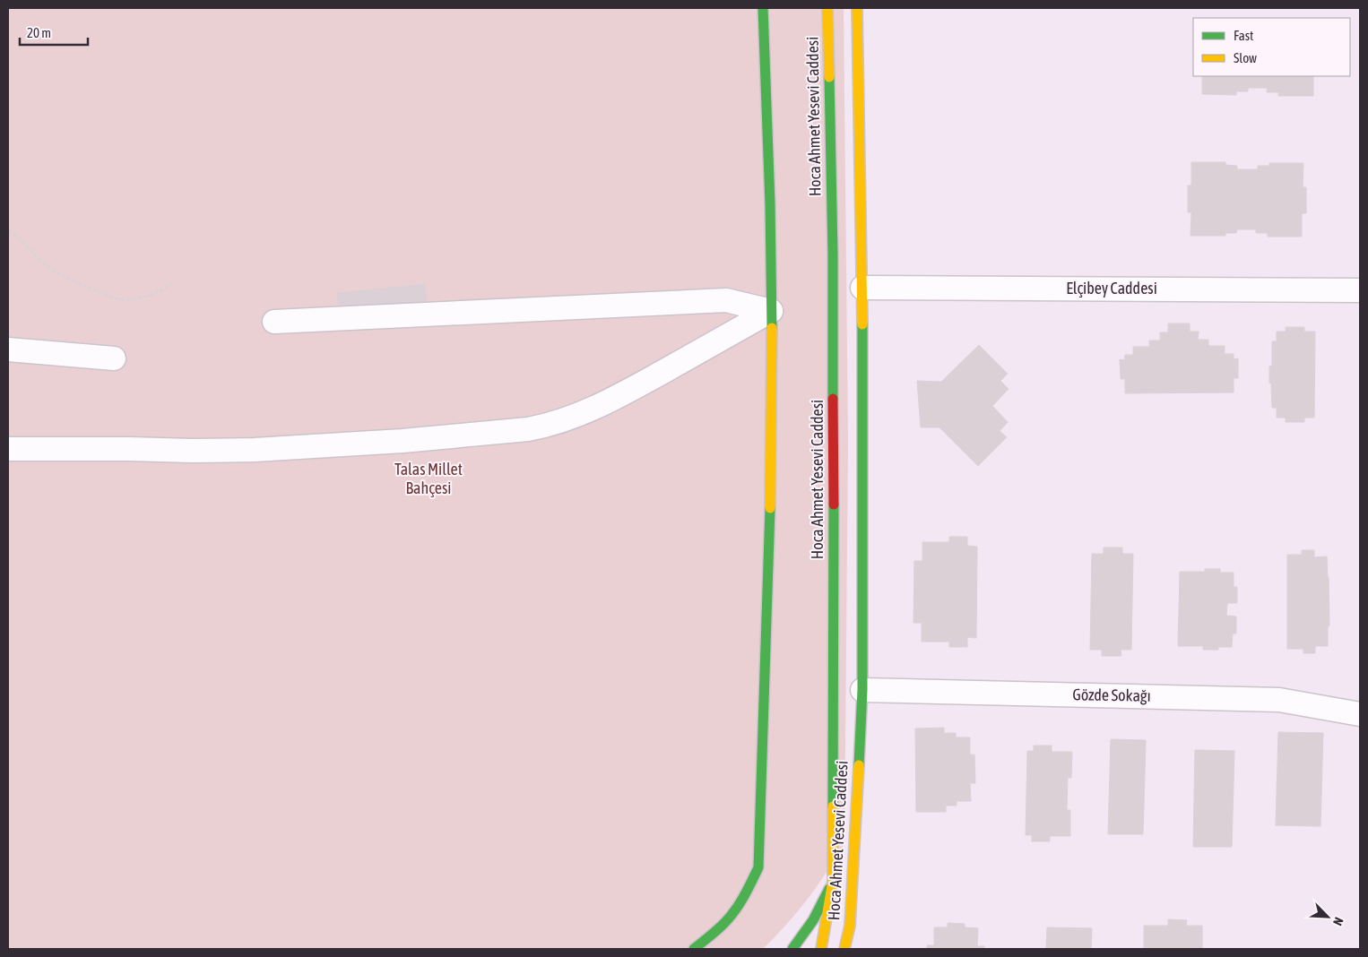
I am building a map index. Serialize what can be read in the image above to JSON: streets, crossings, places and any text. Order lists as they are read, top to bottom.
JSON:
{
  "streets": {
    "main road": ["Hoca Ahmet Yesevi Caddesi"],
    "street": ["Elçibey Caddesi", "Gözde Sokağı"]
  },
  "crossings": [
    ["Hoca Ahmet Yesevi Caddesi", "Elçibey Caddesi"],
    ["Hoca Ahmet Yesevi Caddesi", "Gözde Sokağı"]
  ],
  "parks": ["Talas Millet Bahçesi"],
  "legend": ["Fast", "Slow"],
  "scale_bar": "20 m",
  "north": "bottom right"
}
